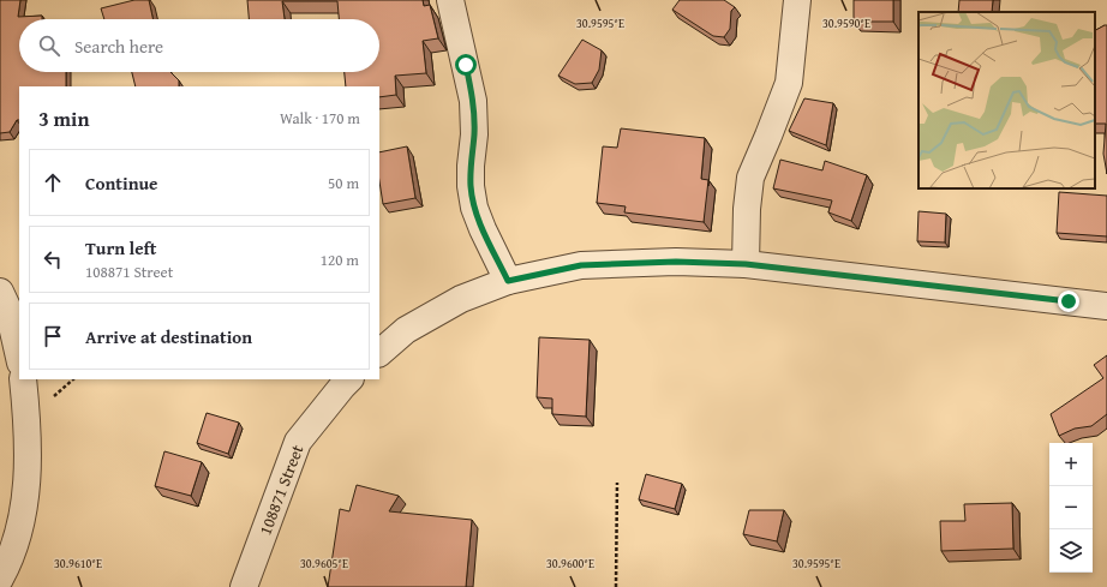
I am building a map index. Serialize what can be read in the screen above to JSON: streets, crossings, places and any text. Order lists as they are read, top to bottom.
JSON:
{
  "streets": {
    "street": ["108871 Street"]
  },
  "page": {
    "search": "Search here",
    "heading": ["3 min", "Walk · 170 m"],
    "list": [
      ["Continue", "50 m"],
      ["Turn left", "108871 Street", "120 m"],
      "Arrive at destination"
    ],
    "map_buttons": ["+", "−"]
  },
  "coordinates": [
    "30.9595°E",
    "30.9590°E",
    "30.9610°E",
    "30.9605°E",
    "30.9600°E"
  ]
}
